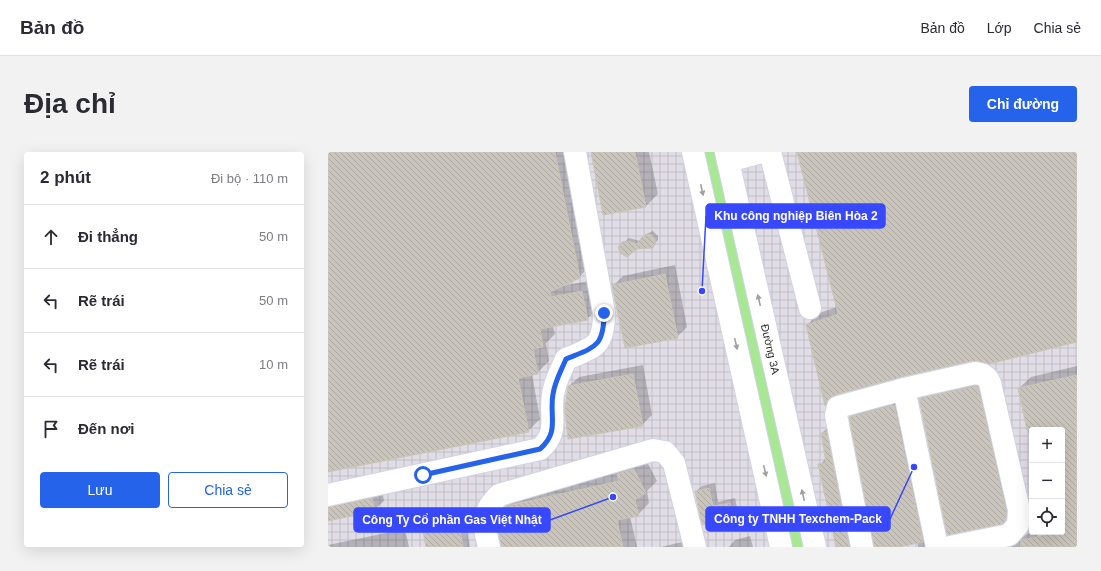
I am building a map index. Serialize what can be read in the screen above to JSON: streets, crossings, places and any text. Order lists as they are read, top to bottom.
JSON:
{
  "streets": {
    "street": ["Đường 3A"]
  },
  "places": ["Khu công nghiệp Biên Hòa 2", "Công ty TNHH Texchem-Pack", "Công Ty Cổ phần Gas Việt Nhật"],
  "page": {
    "header": "Bản đồ",
    "nav": ["Bản đồ", "Lớp", "Chia sẻ"],
    "buttons": [
      "Chỉ đường",
      ["Lưu", "Chia sẻ"]
    ],
    "title": "Địa chỉ",
    "heading": ["2 phút", "Đi bộ · 110 m"],
    "list": [
      ["Đi thẳng", "50 m"],
      ["Rẽ trái", "50 m"],
      ["Rẽ trái", "10 m"],
      "Đến nơi"
    ],
    "map_buttons": ["+", "−"]
  }
}
